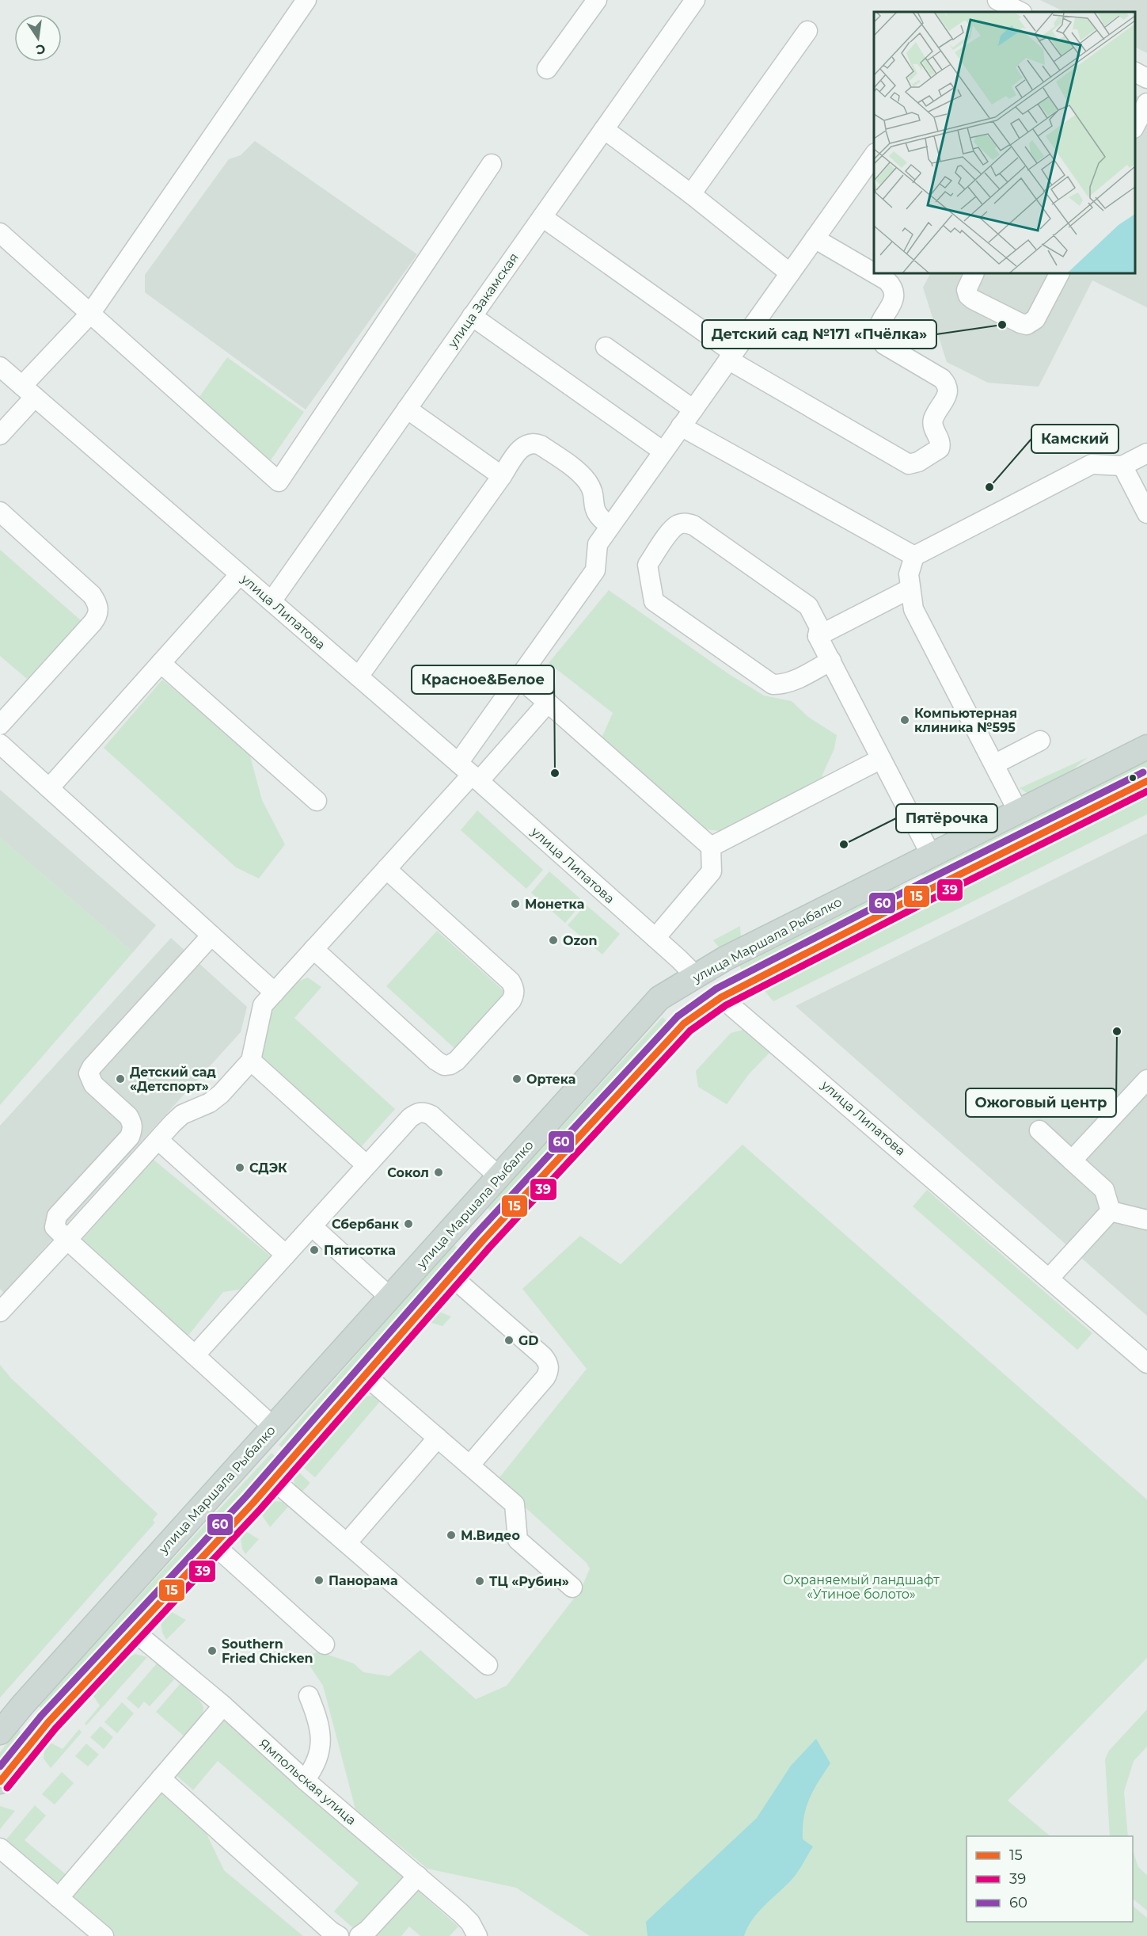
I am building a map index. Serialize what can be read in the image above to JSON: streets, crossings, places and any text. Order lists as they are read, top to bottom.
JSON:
{
  "streets": {
    "main road": ["улица Липатова", "улица Маршала Рыбалко"],
    "street": ["улица Закамская", "Ямпольская улица"]
  },
  "crossings": [
    ["улица Закамская", "улица Липатова"],
    ["улица Липатова", "улица Маршала Рыбалко"]
  ],
  "parks": ["Охраняемый ландшафт «Утиное болото»"],
  "places": [
    "Детский сад №171 «Пчёлка»",
    "Камский",
    "Компьютерная клиника №595",
    "Красное&Белое",
    "Пятёрочка",
    "Монетка",
    "Ozon",
    "Ожоговый центр",
    "Детский сад «Детспорт»",
    "Ортека",
    "СДЭК",
    "Сокол",
    "Сбербанк",
    "Пятисотка",
    "GD",
    "М.Видео",
    "Панорама",
    "ТЦ «Рубин»",
    "Southern Fried Chicken"
  ],
  "lines": ["transit line 60", "transit line 15", "transit line 39"],
  "legend": ["15", "39", "60"],
  "north": "bottom"
}
